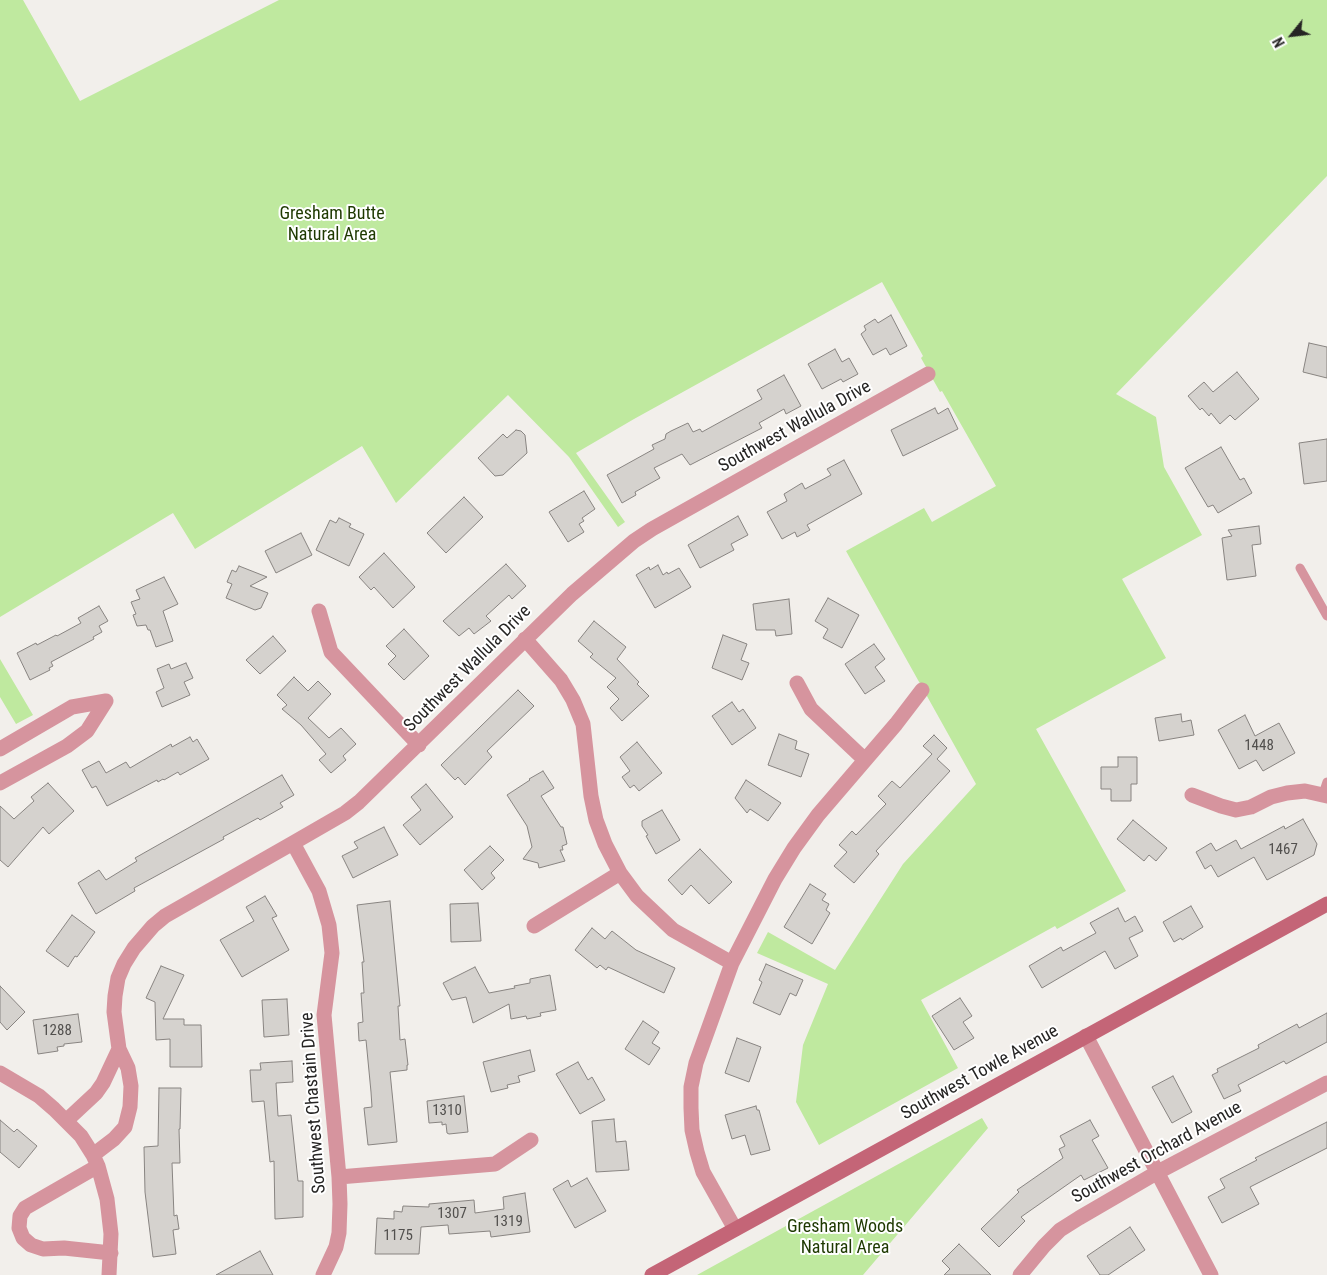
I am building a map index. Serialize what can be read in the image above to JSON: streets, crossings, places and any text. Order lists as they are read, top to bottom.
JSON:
{
  "streets": {
    "main road": ["Southwest Towle Avenue"],
    "street": ["Southwest Wallula Drive", "Southwest Chastain Drive", "Southwest Orchard Avenue"]
  },
  "crossings": [
    ["Southwest Wallula Drive", "Southwest Chastain Drive"]
  ],
  "parks": ["Gresham Butte Natural Area", "Gresham Woods Natural Area"],
  "house_numbers": [
    "1448",
    "1467",
    "1288",
    "1310",
    "1307",
    "1319",
    "1175"
  ],
  "north": "bottom left"
}
